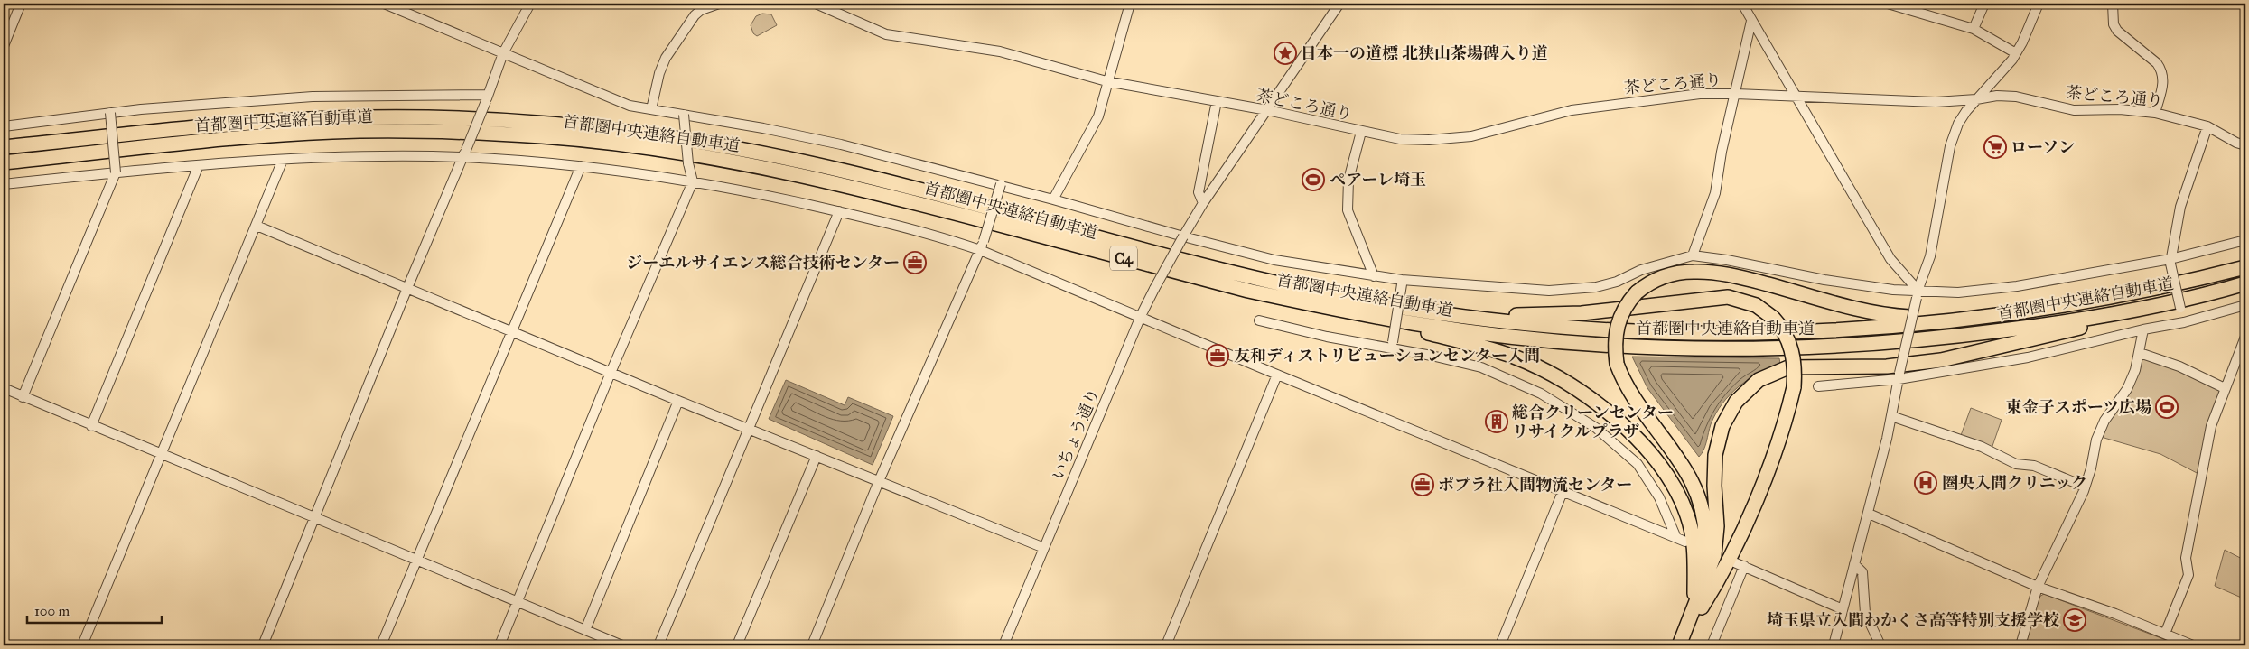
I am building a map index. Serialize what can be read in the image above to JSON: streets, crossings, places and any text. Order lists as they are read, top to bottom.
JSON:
{
  "streets": {
    "highway": ["首都圏中央連絡自動車道", "C4"],
    "street": ["茶どころ通り", "いちょう通り"]
  },
  "crossings": [
    ["茶どころ通り", "いちょう通り"]
  ],
  "places": {
    "place": ["日本一の道標 北狭山茶場碑入り道"],
    "supermarket": ["ローソン"],
    "sports": ["ペアーレ埼玉", "東金子スポーツ広場"],
    "office": ["ジーエルサイエンス総合技術センター", "友和ディストリビューションセンター入間", "ポプラ社入間物流センター"],
    "building": ["総合クリーンセンター リサイクルプラザ"],
    "hospital": ["圏央入間クリニック"],
    "school or university": ["埼玉県立入間わかくさ高等特別支援学校"]
  },
  "scale_bar": "100 m"
}
